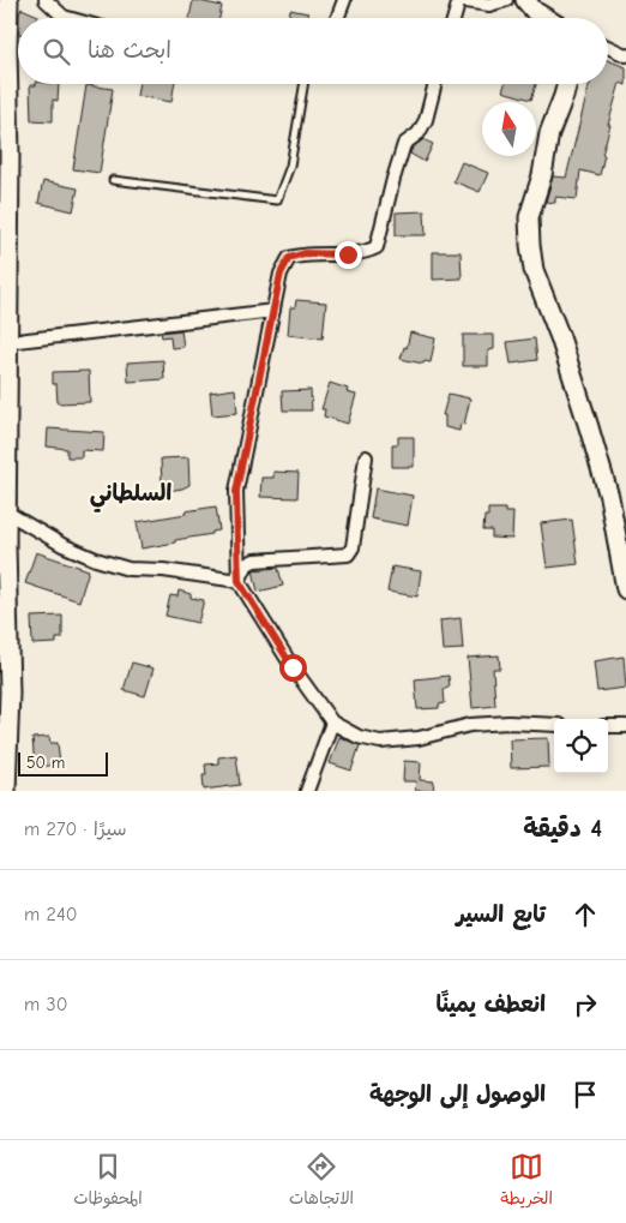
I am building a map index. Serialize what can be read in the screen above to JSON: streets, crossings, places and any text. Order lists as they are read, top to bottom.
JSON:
{
  "districts": ["السلطاني"],
  "scale_bar": "50 m",
  "north": "top",
  "page": {
    "search": "ابحث هنا",
    "scale": "50 m",
    "heading": ["4 دقيقة", "سيرًا · 270 m"],
    "list": [
      ["تابع السير", "240 m"],
      ["انعطف يمينًا", "30 m"],
      "الوصول إلى الوجهة"
    ],
    "nav": ["الخريطة", "الاتجاهات", "المحفوظات"]
  }
}
